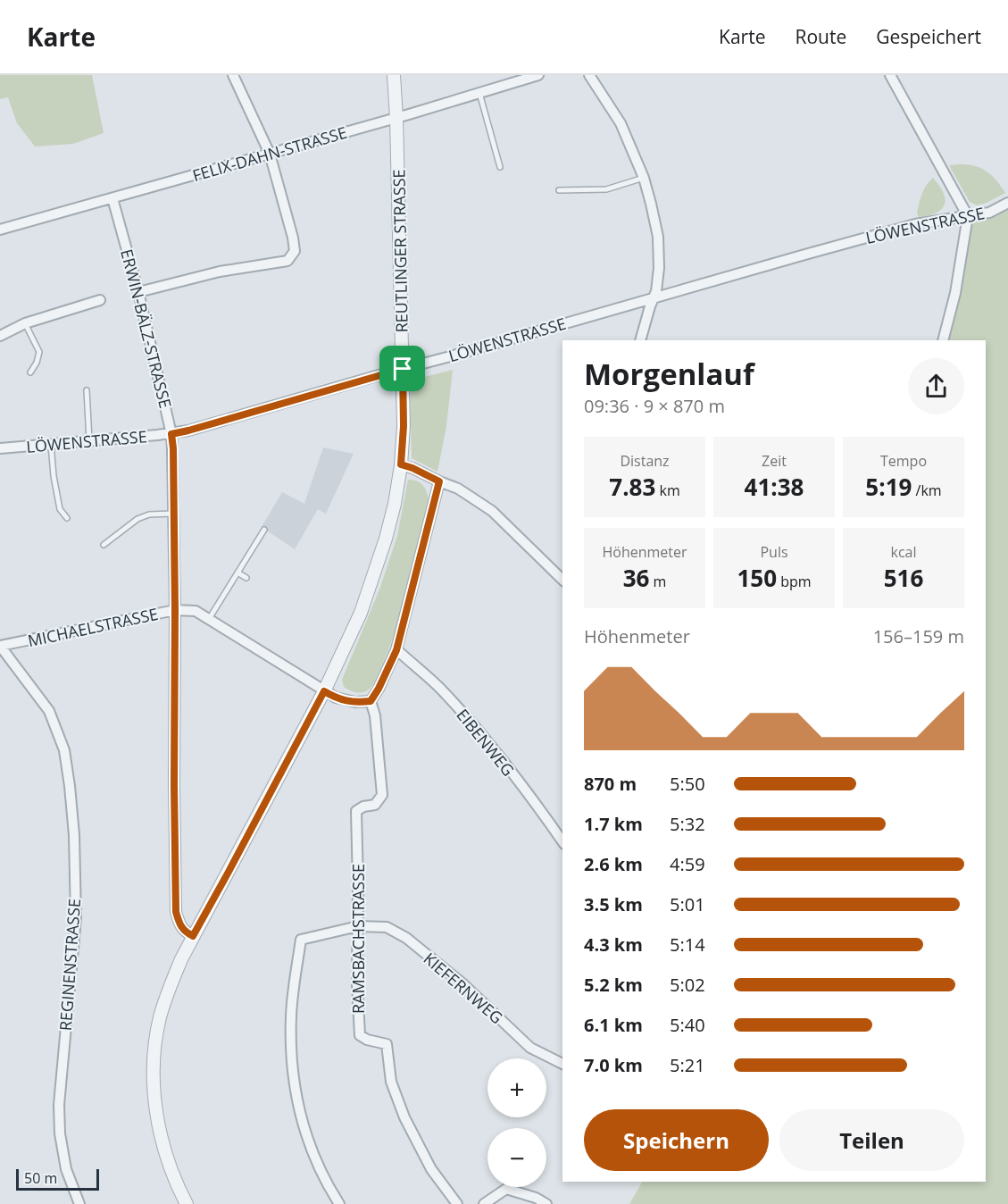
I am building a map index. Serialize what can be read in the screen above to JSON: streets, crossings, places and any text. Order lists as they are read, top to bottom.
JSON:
{
  "streets": {
    "street": [
      "FELIX-DAHN-STRASSE",
      "LÖWENSTRASSE",
      "REUTLINGER STRASSE",
      "ERWIN-BÄLZ-STRASSE",
      "MICHAELSTRASSE",
      "EIBENWEG",
      "RAMSBACHSTRASSE",
      "REGINENSTRASSE",
      "KIEFERNWEG"
    ]
  },
  "crossings": [
    ["FELIX-DAHN-STRASSE", "REUTLINGER STRASSE"],
    ["FELIX-DAHN-STRASSE", "ERWIN-BÄLZ-STRASSE"],
    ["LÖWENSTRASSE", "REUTLINGER STRASSE"],
    ["LÖWENSTRASSE", "ERWIN-BÄLZ-STRASSE"],
    ["REUTLINGER STRASSE", "ERWIN-BÄLZ-STRASSE"],
    ["REUTLINGER STRASSE", "MICHAELSTRASSE"],
    ["ERWIN-BÄLZ-STRASSE", "MICHAELSTRASSE"],
    ["MICHAELSTRASSE", "REGINENSTRASSE"],
    ["RAMSBACHSTRASSE", "KIEFERNWEG"]
  ],
  "scale_bar": "50 m",
  "page": {
    "header": "Karte",
    "nav": ["Karte", "Route", "Gespeichert"],
    "heading": ["Morgenlauf", "09:36 · 9 × 870 m"],
    "stats": [
      ["Distanz", "7.83 km"],
      ["Zeit", "41:38"],
      ["Tempo", "5:19 /km"],
      ["Höhenmeter", "36 m"],
      ["Puls", "150 bpm"],
      ["kcal", "516"]
    ],
    "chart": ["Höhenmeter", "156–159 m"],
    "list": [
      {
        "name": "870 m",
        "note": "5:50"
      },
      {
        "name": "1.7 km",
        "note": "5:32"
      },
      {
        "name": "2.6 km",
        "note": "4:59"
      },
      {
        "name": "3.5 km",
        "note": "5:01"
      },
      {
        "name": "4.3 km",
        "note": "5:14"
      },
      {
        "name": "5.2 km",
        "note": "5:02"
      },
      {
        "name": "6.1 km",
        "note": "5:40"
      },
      {
        "name": "7.0 km",
        "note": "5:21"
      }
    ],
    "map_buttons": ["+", "−"],
    "buttons": ["Speichern", "Teilen"],
    "scale": "50 m"
  }
}
